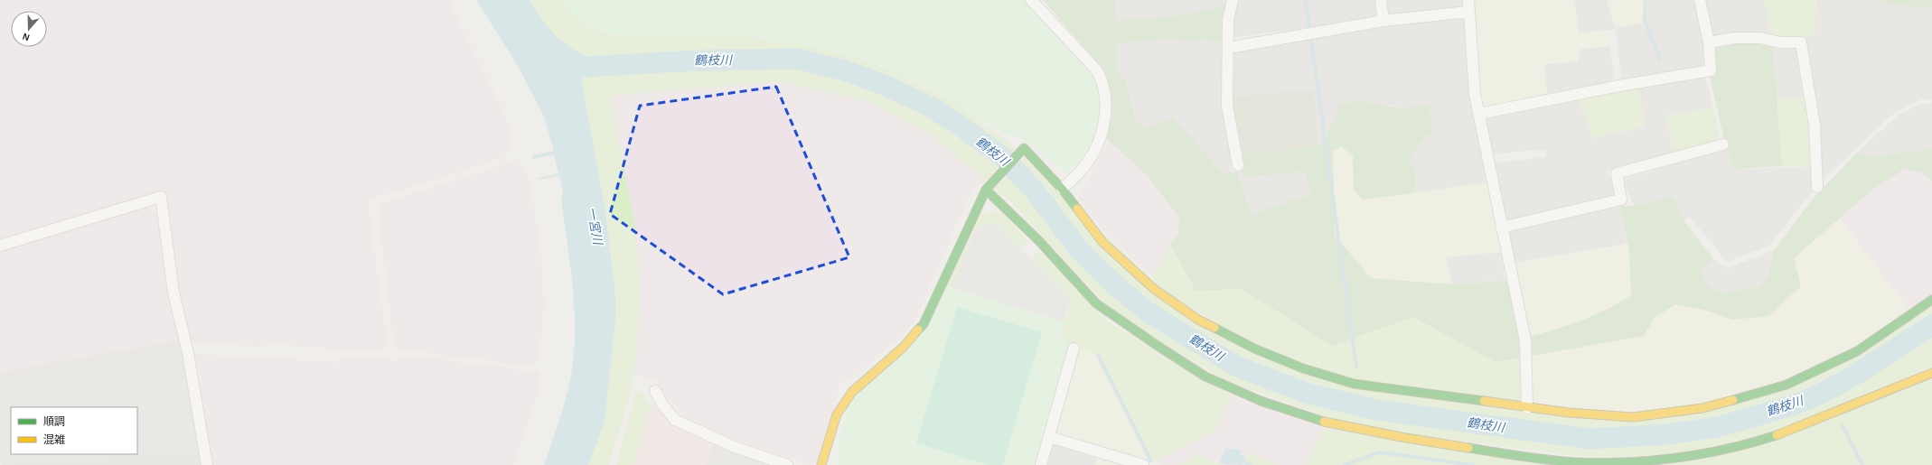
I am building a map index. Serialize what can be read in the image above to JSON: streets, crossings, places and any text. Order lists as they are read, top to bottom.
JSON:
{
  "water": ["鶴枝川", "一宮川"],
  "legend": ["順調", "混雑"],
  "north": "bottom"
}
